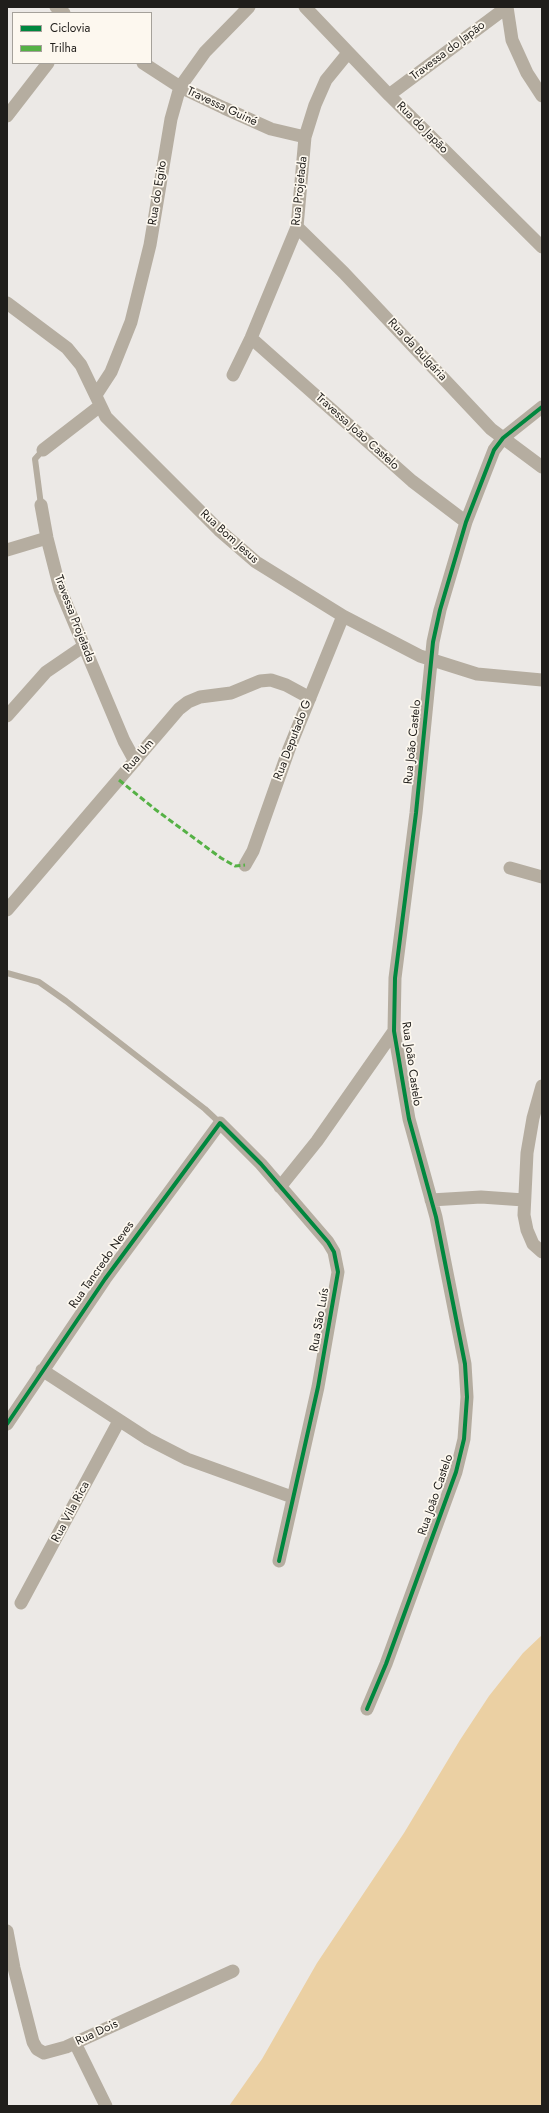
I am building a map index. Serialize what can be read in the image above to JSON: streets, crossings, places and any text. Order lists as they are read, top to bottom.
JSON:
{
  "streets": {
    "street": [
      "Travessa do Japão",
      "Travessa Guiné",
      "Rua do Japão",
      "Rua Projetada",
      "Rua do Egito",
      "Rua da Bulgária",
      "Travessa João Castelo",
      "Rua Bom Jesus",
      "Travessa Projetada",
      "Rua Deputado G",
      "Rua João Castelo",
      "Rua Um",
      "Rua Tancredo Neves",
      "Rua São Luís",
      "Rua Vila Rica",
      "Rua Dois"
    ]
  },
  "crossings": [
    ["Travessa do Japão", "Rua do Japão"],
    ["Travessa Guiné", "Rua Projetada"],
    ["Travessa Guiné", "Rua do Egito"],
    ["Rua do Japão", "Rua Projetada"],
    ["Rua Projetada", "Rua da Bulgária"],
    ["Rua Projetada", "Travessa João Castelo"],
    ["Rua do Egito", "Rua Bom Jesus"],
    ["Rua do Egito", "Travessa Projetada"],
    ["Rua da Bulgária", "Rua João Castelo"],
    ["Travessa João Castelo", "Rua João Castelo"],
    ["Rua Bom Jesus", "Travessa Projetada"],
    ["Rua Bom Jesus", "Rua Deputado G"],
    ["Rua Bom Jesus", "Rua João Castelo"],
    ["Travessa Projetada", "Rua Um"],
    ["Rua Deputado G", "Rua Um"],
    ["Rua Tancredo Neves", "Rua São Luís"]
  ],
  "legend": ["Ciclovia", "Trilha"]
}
